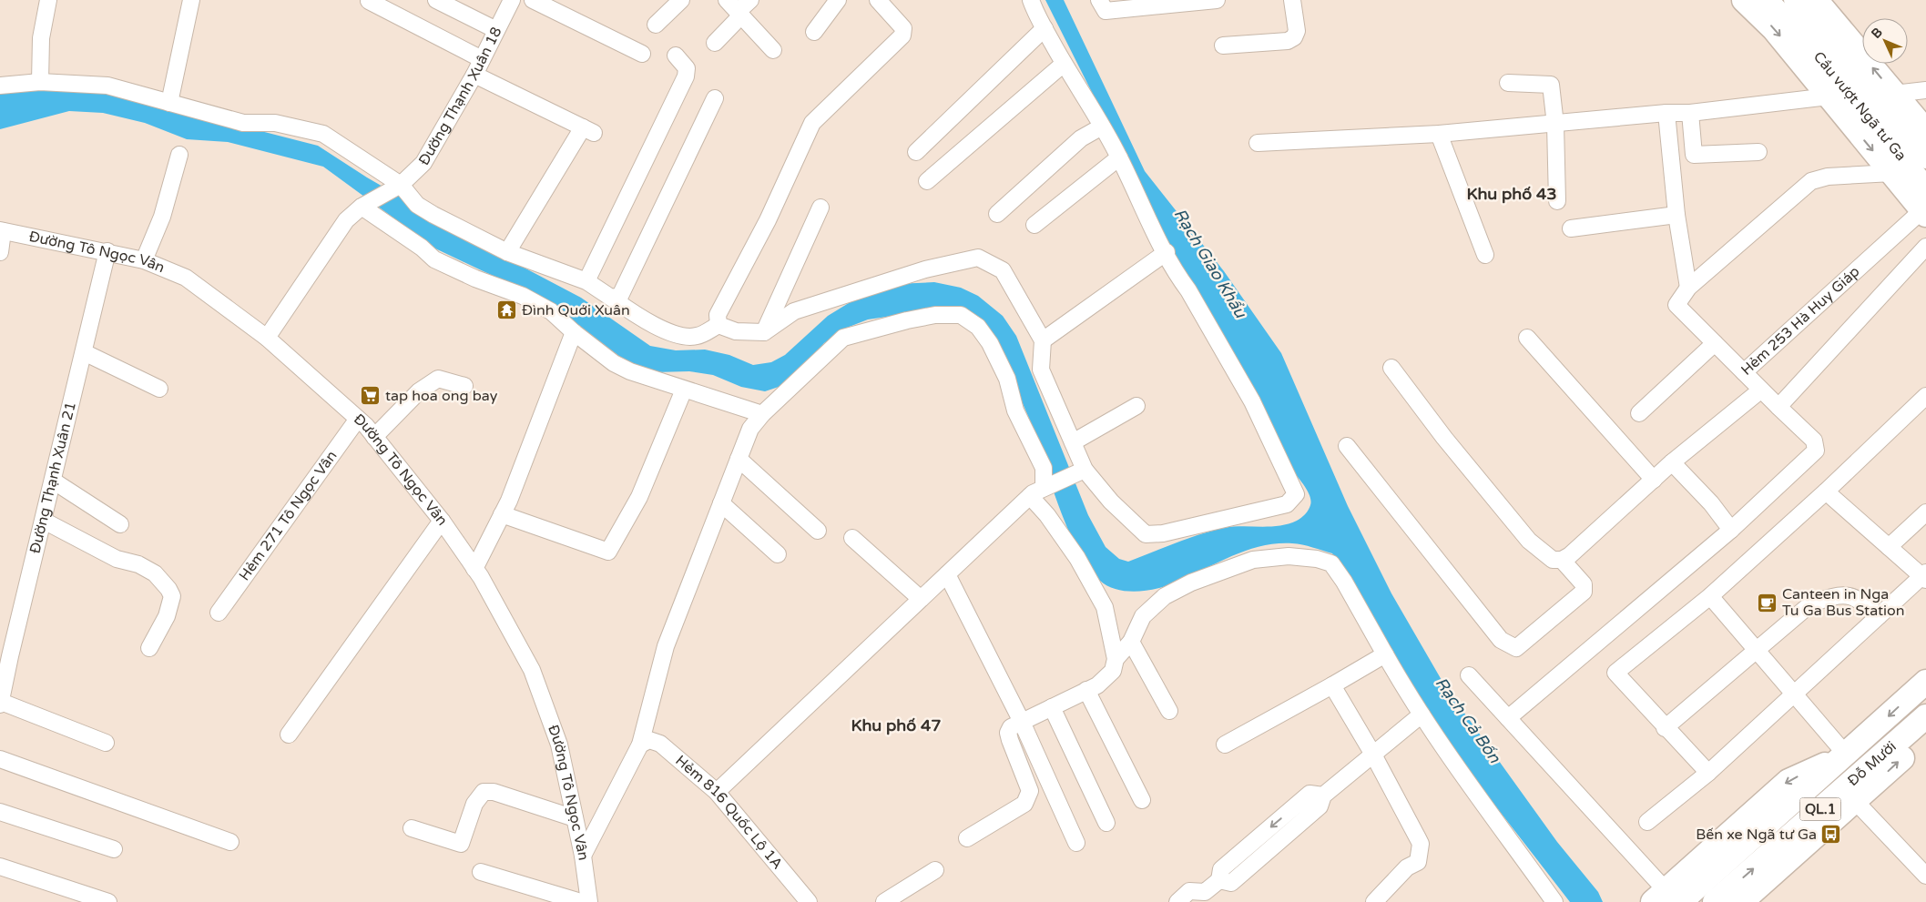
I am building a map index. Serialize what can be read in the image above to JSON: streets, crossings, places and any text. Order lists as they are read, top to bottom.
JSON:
{
  "streets": {
    "highway": ["Đỗ Mười", "QL.1"],
    "main road": ["Cầu vượt Ngã tư Ga"],
    "street": [
      "Đường Thạnh Xuân 18",
      "Đường Tô Ngọc Vân",
      "Hẻm 253 Hà Huy Giáp",
      "Đường Thạnh Xuân 21",
      "Hẻm 271 Tô Ngọc Vân",
      "Hẻm 816 Quốc Lộ 1A"
    ]
  },
  "crossings": [
    ["Đường Thạnh Xuân 18", "Đường Tô Ngọc Vân"],
    ["Đường Tô Ngọc Vân", "Đường Thạnh Xuân 21"],
    ["Đường Tô Ngọc Vân", "Hẻm 271 Tô Ngọc Vân"]
  ],
  "districts": ["Khu phố 43", "Khu phố 47"],
  "water": ["Rạch Giao Khẩu", "Rạch Cả Bốn"],
  "places": {
    "temple": ["Đình Quới Xuân"],
    "supermarket": ["tap hoa ong bay"],
    "cafe": ["Canteen in Nga Tu Ga Bus Station"],
    "bus stop": ["Bến xe Ngã tư Ga"]
  },
  "north": "top left"
}
